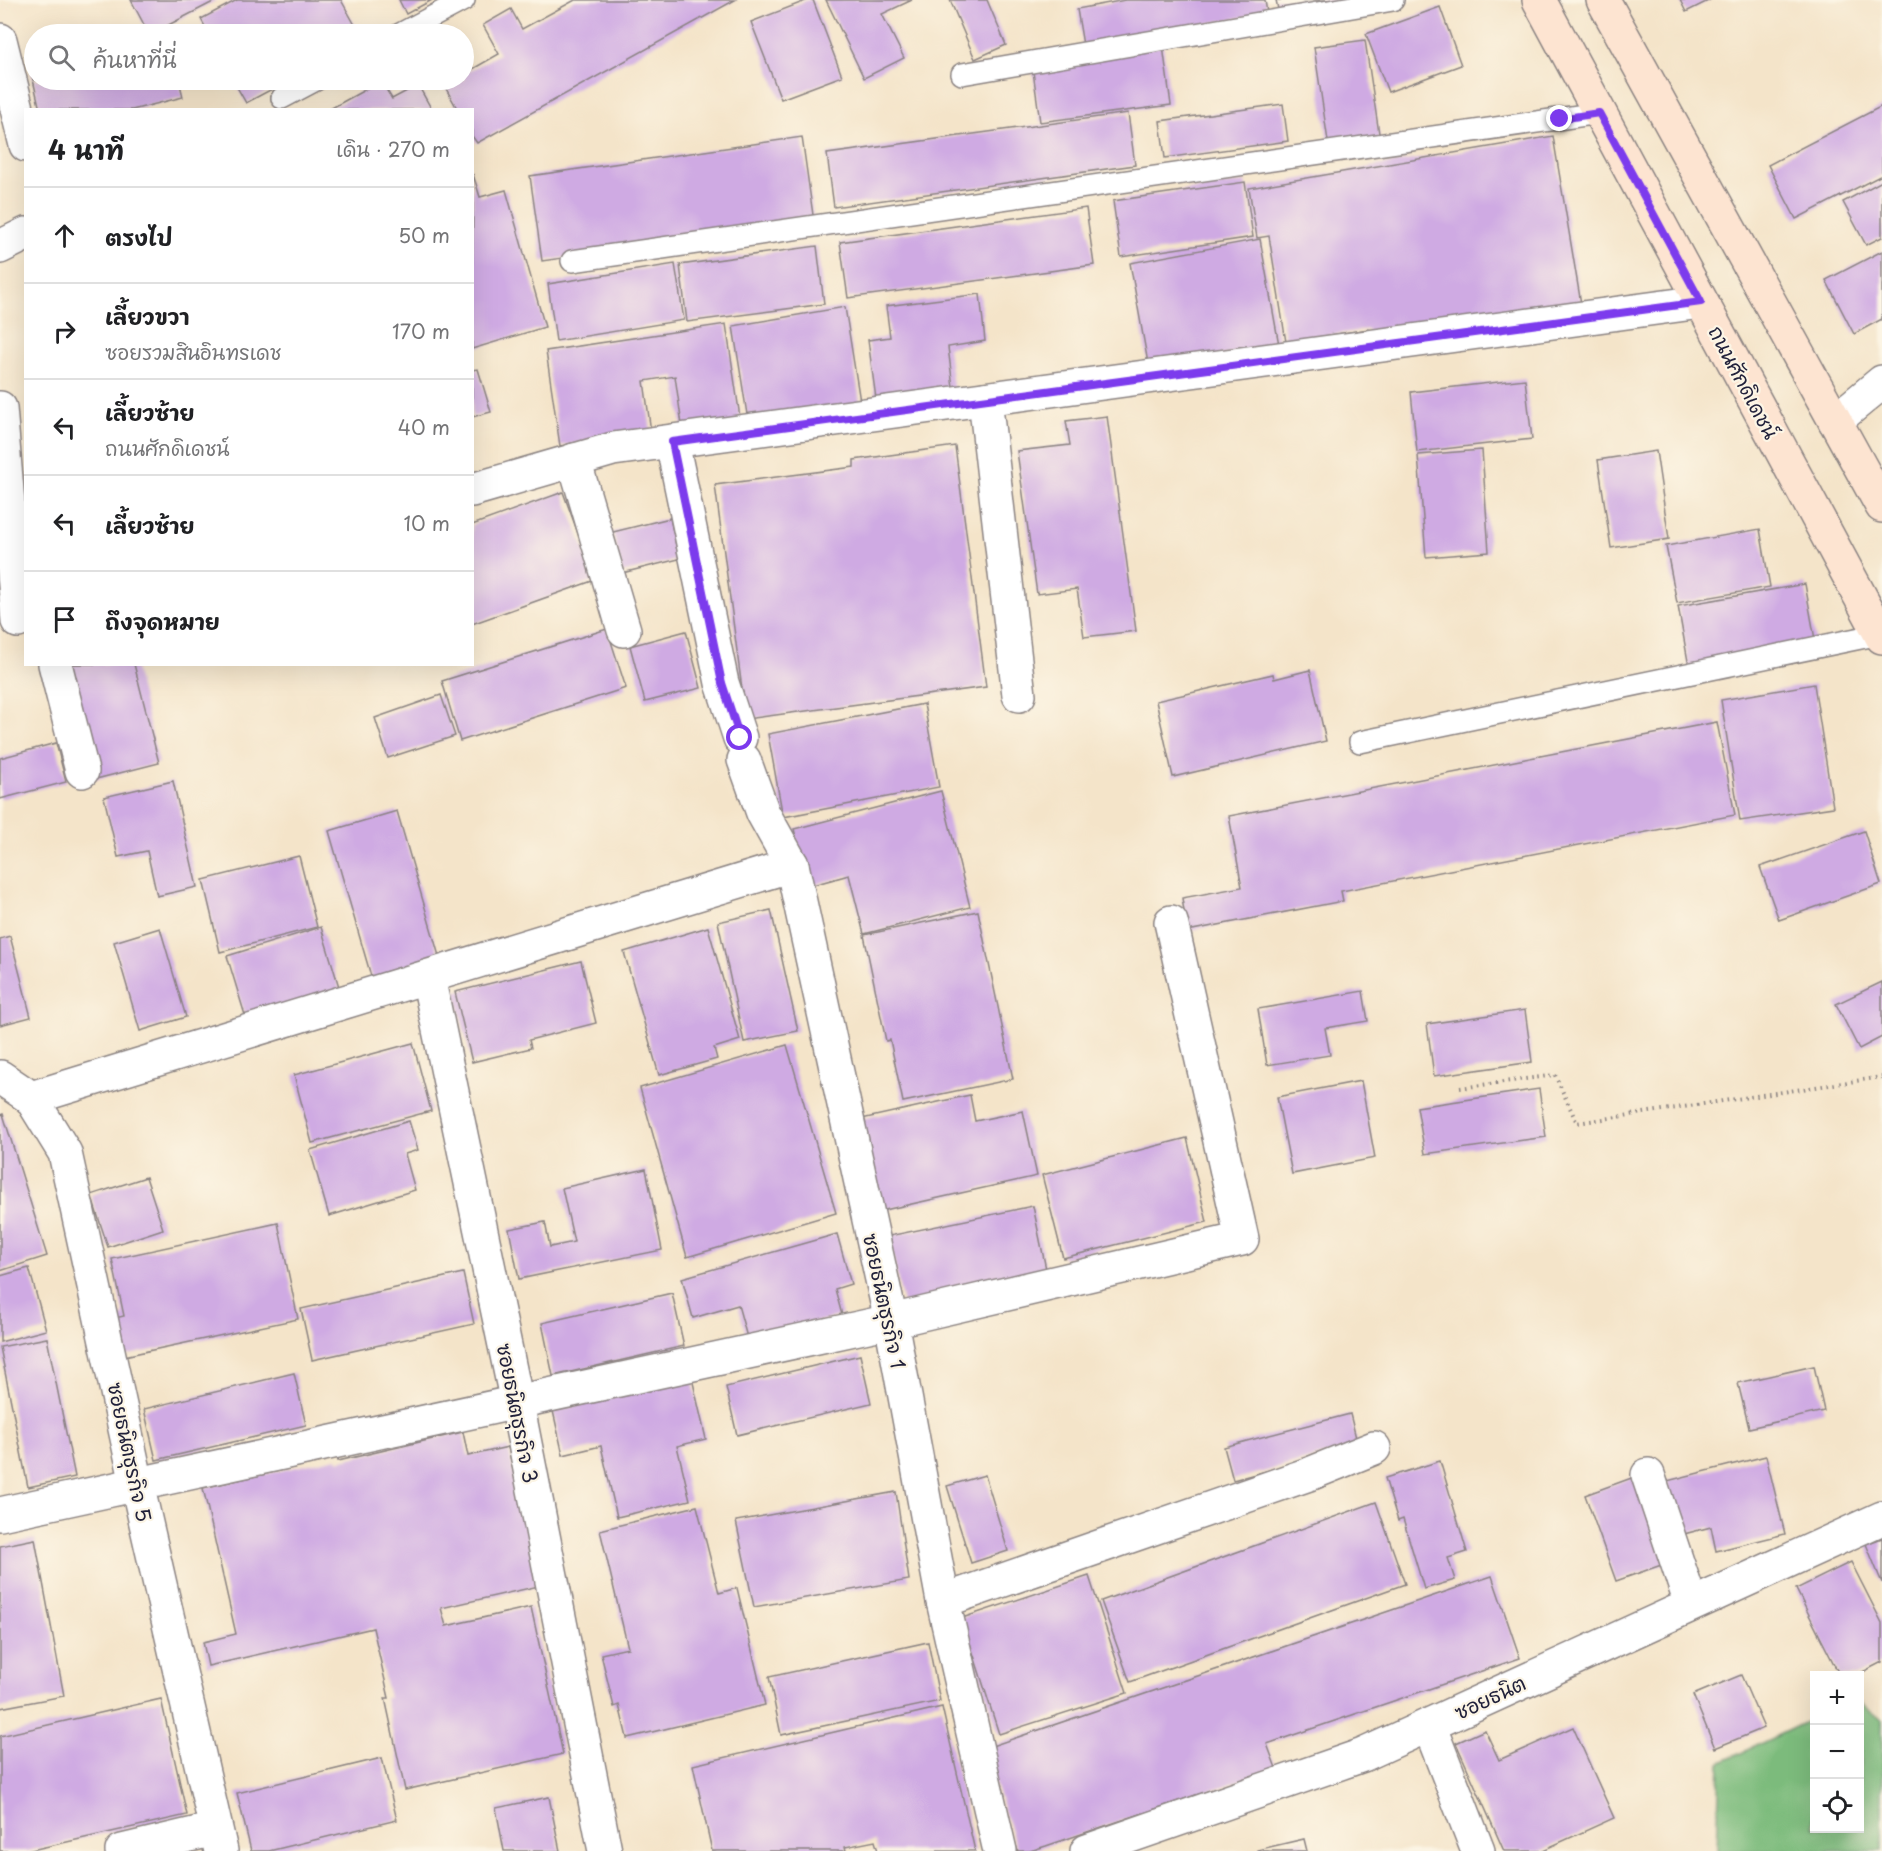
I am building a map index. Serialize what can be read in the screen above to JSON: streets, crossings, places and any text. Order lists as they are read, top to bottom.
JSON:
{
  "streets": {
    "main road": ["ถนนศักดิเดชน์"],
    "street": [
      "ซอยธนิตธุรกิจ 1",
      "ซอยธนิตธุรกิจ 3",
      "ซอยธนิตธุรกิจ 5",
      "ซอยธนิต"
    ]
  },
  "page": {
    "search": "ค้นหาที่นี่",
    "heading": ["4 นาที", "เดิน · 270 m"],
    "list": [
      ["ตรงไป", "50 m"],
      ["เลี้ยวขวา", "ซอยรวมสินอินทรเดช", "170 m"],
      ["เลี้ยวซ้าย", "ถนนศักดิเดชน์", "40 m"],
      ["เลี้ยวซ้าย", "10 m"],
      "ถึงจุดหมาย"
    ],
    "map_buttons": ["+", "−"]
  }
}
